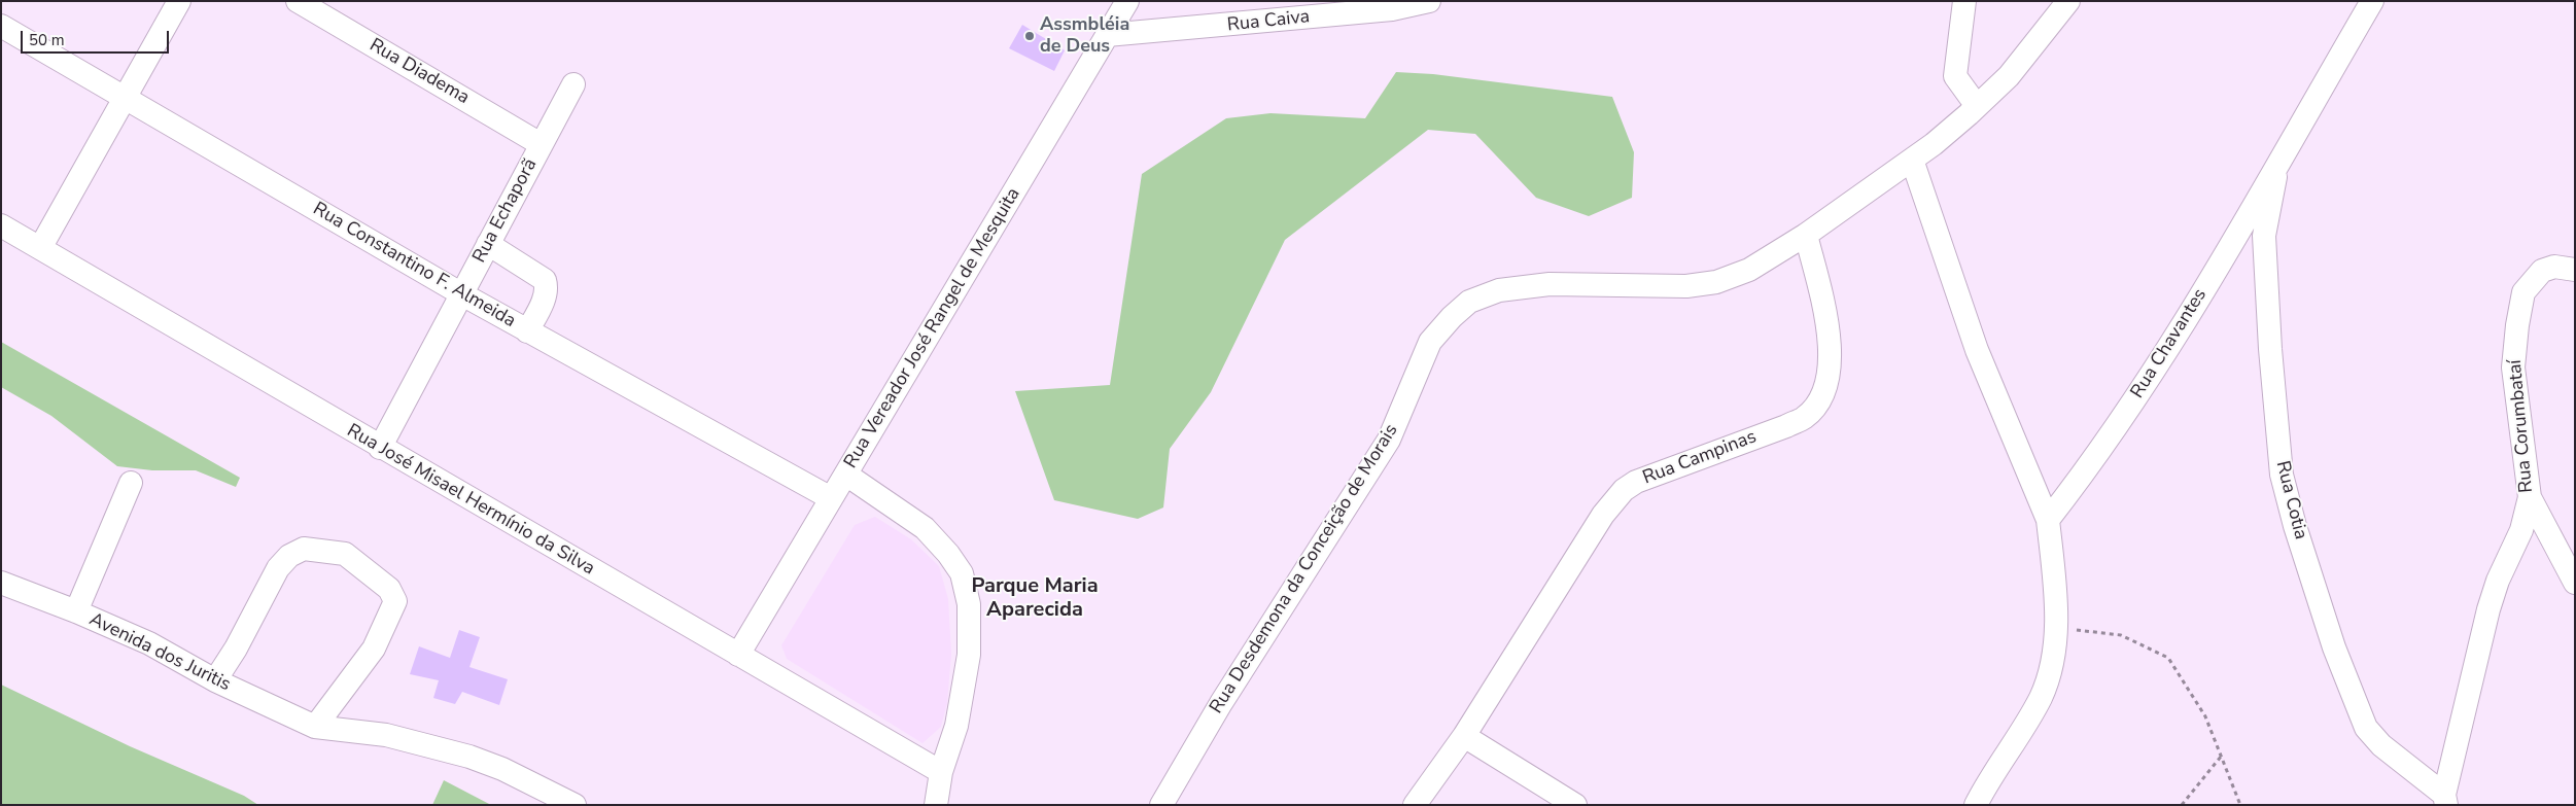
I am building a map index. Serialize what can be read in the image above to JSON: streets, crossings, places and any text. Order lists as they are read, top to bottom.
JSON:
{
  "streets": {
    "street": [
      "Rua Caiva",
      "Rua Diadema",
      "Rua Echaporã",
      "Rua Constantino F. Almeida",
      "Rua Vereador José Rangel de Mesquita",
      "Rua Chavantes",
      "Rua Corumbataí",
      "Rua Campinas",
      "Rua José Misael Hermínio da Silva",
      "Rua Cotia",
      "Rua Desdemona da Conceição de Morais",
      "Avenida dos Juritis"
    ]
  },
  "crossings": [
    ["Rua Caiva", "Rua Vereador José Rangel de Mesquita"],
    ["Rua Diadema", "Rua Echaporã"],
    ["Rua Echaporã", "Rua Constantino F. Almeida"],
    ["Rua Echaporã", "Rua José Misael Hermínio da Silva"],
    ["Rua Constantino F. Almeida", "Rua Vereador José Rangel de Mesquita"],
    ["Rua Vereador José Rangel de Mesquita", "Rua José Misael Hermínio da Silva"],
    ["Rua Chavantes", "Rua Cotia"],
    ["Rua Corumbataí", "Rua Cotia"],
    ["Rua Campinas", "Rua Desdemona da Conceição de Morais"]
  ],
  "districts": ["Parque Maria Aparecida"],
  "places": ["Assmbléia de Deus"],
  "scale_bar": "50 m"
}
